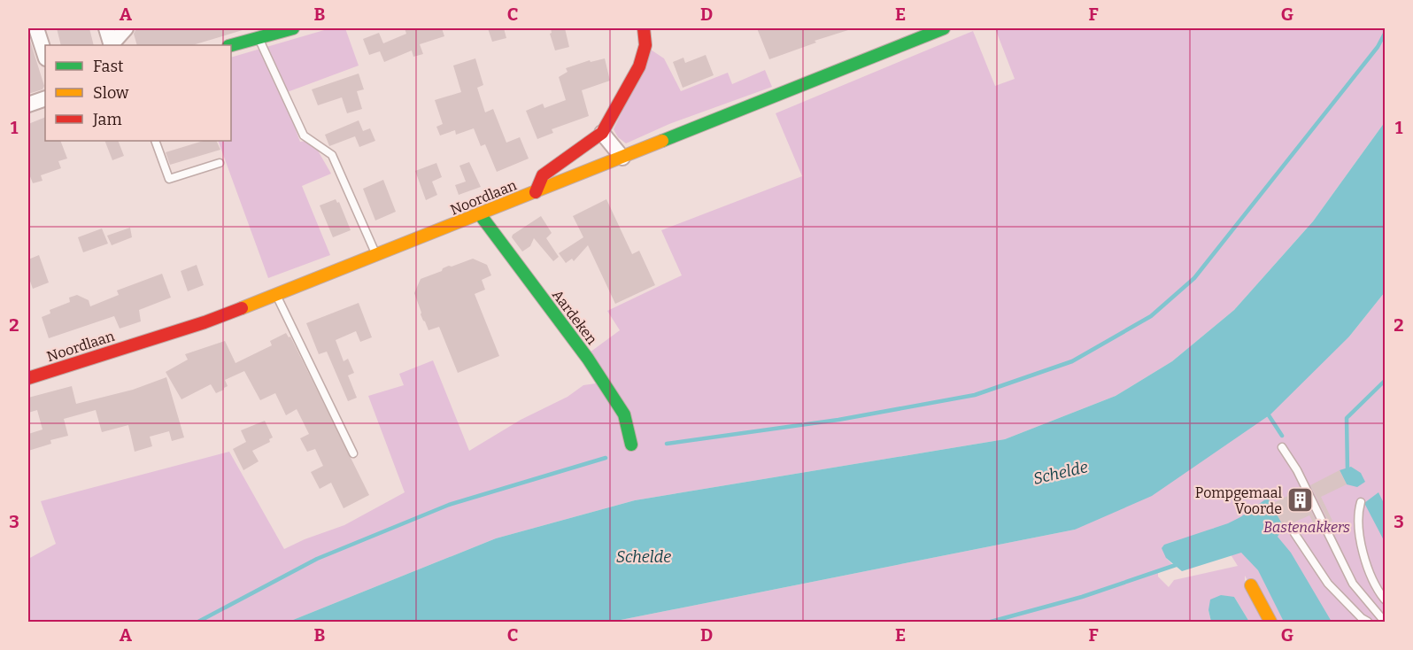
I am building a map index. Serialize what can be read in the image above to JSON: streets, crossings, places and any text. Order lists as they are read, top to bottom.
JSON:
{
  "streets": {
    "street": ["Noordlaan", "Aardeken"]
  },
  "crossings": [
    ["Noordlaan", "Aardeken"]
  ],
  "water": ["Schelde"],
  "parks": ["Bastenakkers"],
  "places": {
    "building": ["Pompgemaal Voorde"]
  },
  "legend": ["Fast", "Slow", "Jam"],
  "grid": {
    "columns": [
      "A",
      "B",
      "C",
      "D",
      "E",
      "F",
      "G"
    ],
    "rows": ["1", "2", "3"]
  }
}
